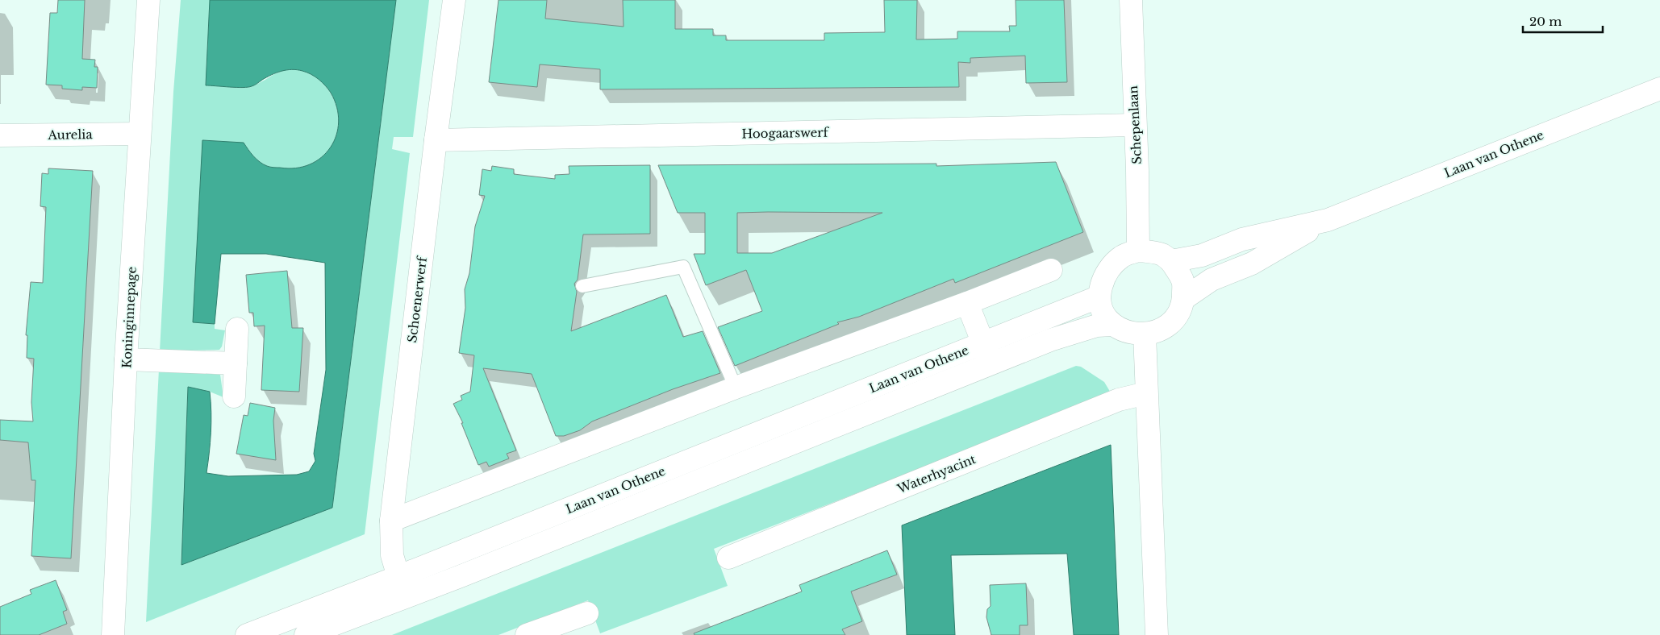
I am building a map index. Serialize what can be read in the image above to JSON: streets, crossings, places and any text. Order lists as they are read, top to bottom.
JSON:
{
  "streets": {
    "street": [
      "Schepenlaan",
      "Hoogaarswerf",
      "Aurelia",
      "Laan van Othene",
      "Schoenerwerf",
      "Koninginnepage",
      "Waterhyacint"
    ]
  },
  "crossings": [
    ["Schepenlaan", "Hoogaarswerf"],
    ["Schepenlaan", "Laan van Othene"],
    ["Hoogaarswerf", "Schoenerwerf"],
    ["Aurelia", "Koninginnepage"],
    ["Laan van Othene", "Schoenerwerf"]
  ],
  "scale_bar": "20 m"
}
